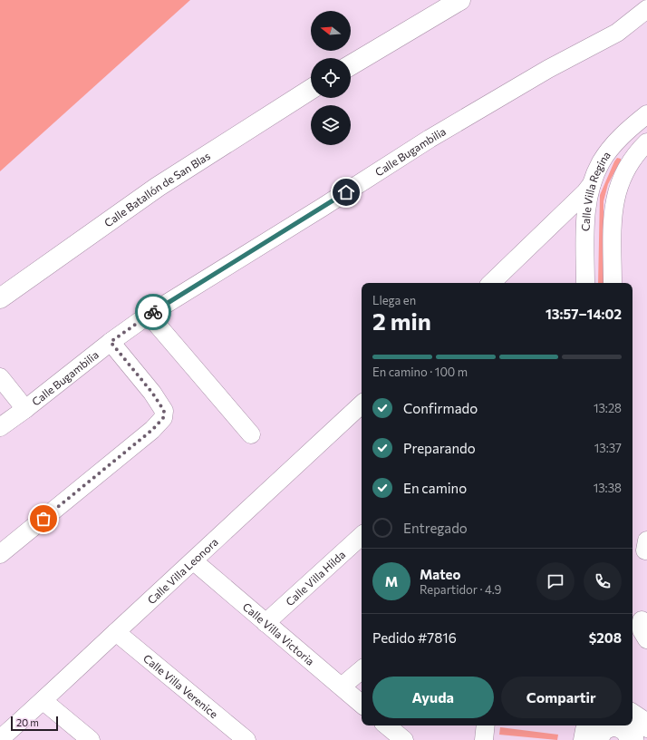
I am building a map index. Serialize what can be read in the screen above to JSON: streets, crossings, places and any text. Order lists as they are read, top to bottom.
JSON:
{
  "streets": {
    "street": [
      "Calle Bugambilia",
      "Calle Batallón de San Blas",
      "Calle Villa Regina",
      "Calle Villa Leonora",
      "Calle Villa Hilda",
      "Calle Villa Victoria",
      "Calle Villa Verenice"
    ]
  },
  "crossings": [
    ["Calle Villa Leonora", "Calle Villa Victoria"],
    ["Calle Villa Leonora", "Calle Villa Verenice"],
    ["Calle Villa Hilda", "Calle Villa Victoria"]
  ],
  "scale_bar": "20 m",
  "north": "left",
  "page": {
    "heading": ["2 min", "Llega en", "13:57–14:02"],
    "panel": [
      "Mateo",
      "Repartidor · 4.9",
      "Pedido #7816",
      "$208"
    ],
    "bar": "En camino · 100 m",
    "list": [
      ["Confirmado", "13:28"],
      ["Preparando", "13:37"],
      ["En camino", "13:38"],
      "Entregado"
    ],
    "round": "M",
    "buttons": ["Ayuda", "Compartir"],
    "scale": "20 m"
  }
}
